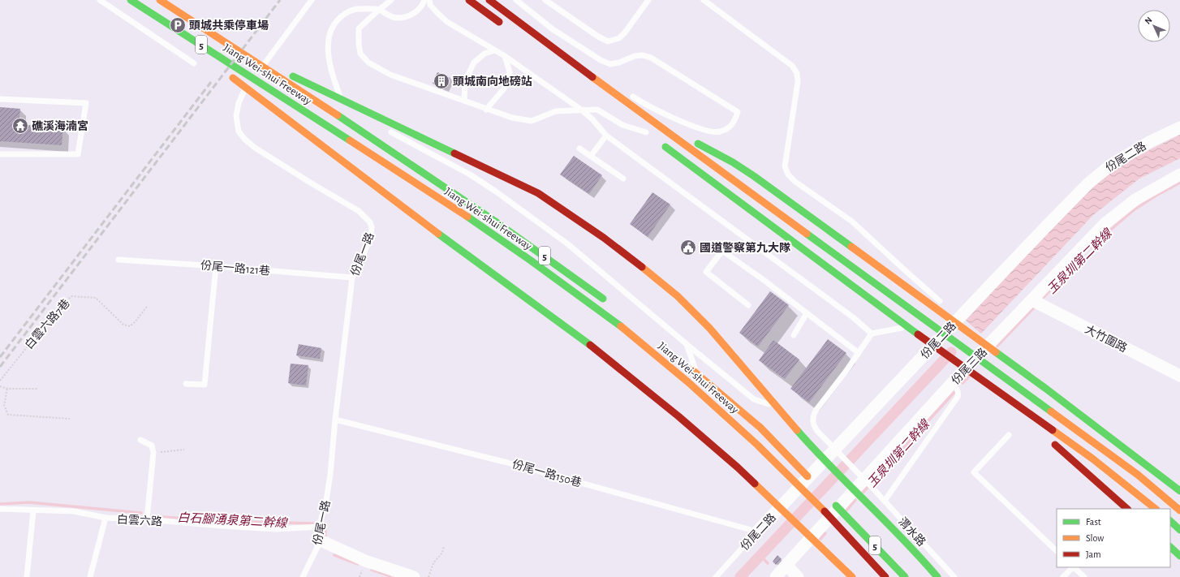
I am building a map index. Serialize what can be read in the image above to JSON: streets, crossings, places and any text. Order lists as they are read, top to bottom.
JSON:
{
  "streets": {
    "highway": ["5", "Jiang Wei-shui Freeway"],
    "street": ["份尾二路", "大竹圍路", "份尾三路"],
    "lane": [
      "份尾一路",
      "份尾一路121巷",
      "份尾一路150巷",
      "白雲六路",
      "渭水路"
    ],
    "path": ["白雲六路7巷"]
  },
  "crossings": [
    ["份尾二路", "份尾一路150巷"],
    ["份尾一路", "份尾一路121巷"],
    ["份尾一路", "份尾一路150巷"],
    ["份尾一路", "白雲六路"],
    ["大竹圍路", "份尾三路"]
  ],
  "water": ["玉泉圳第二幹線", "白石腳湧泉第二幹線"],
  "places": {
    "parking": ["頭城共乘停車場"],
    "building": ["頭城南向地磅站"],
    "temple": ["礁溪海湳宮"],
    "public building": ["國道警察第九大隊"]
  },
  "legend": ["Fast", "Slow", "Jam"],
  "north": "top left"
}
